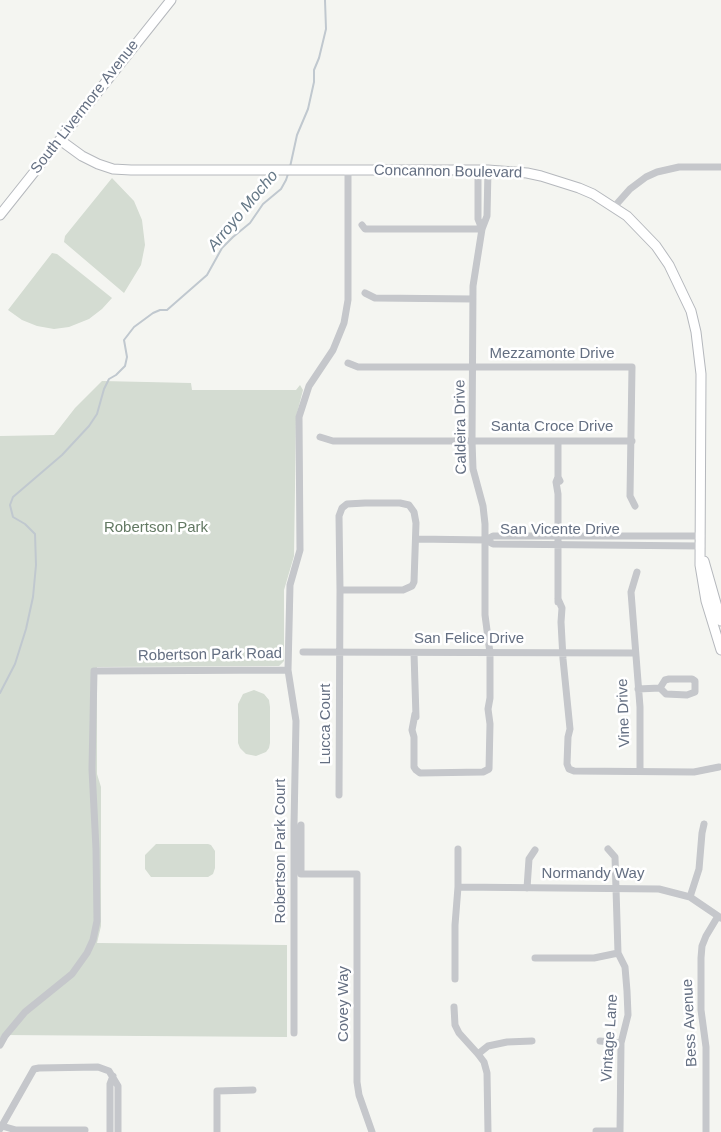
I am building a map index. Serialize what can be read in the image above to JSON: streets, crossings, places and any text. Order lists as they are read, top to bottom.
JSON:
{
  "streets": {
    "main road": ["South Livermore Avenue", "Concannon Boulevard"],
    "street": [
      "Mezzamonte Drive",
      "Caldeira Drive",
      "Santa Croce Drive",
      "San Vicente Drive",
      "San Felice Drive",
      "Robertson Park Road",
      "Vine Drive",
      "Lucca Court",
      "Robertson Park Court",
      "Normandy Way",
      "Covey Way",
      "Bess Avenue",
      "Vintage Lane"
    ]
  },
  "crossings": [
    ["South Livermore Avenue", "Concannon Boulevard"],
    ["Concannon Boulevard", "Caldeira Drive"],
    ["Concannon Boulevard", "San Vicente Drive"],
    ["Concannon Boulevard", "Robertson Park Road"],
    ["Mezzamonte Drive", "Caldeira Drive"],
    ["Mezzamonte Drive", "Santa Croce Drive"],
    ["Caldeira Drive", "Santa Croce Drive"],
    ["Caldeira Drive", "San Vicente Drive"],
    ["Caldeira Drive", "San Felice Drive"],
    ["San Felice Drive", "Vine Drive"],
    ["San Felice Drive", "Lucca Court"],
    ["Robertson Park Road", "Robertson Park Court"],
    ["Normandy Way", "Bess Avenue"],
    ["Normandy Way", "Vintage Lane"]
  ],
  "water": ["Arroyo Mocho"],
  "parks": ["Robertson Park"]
}
